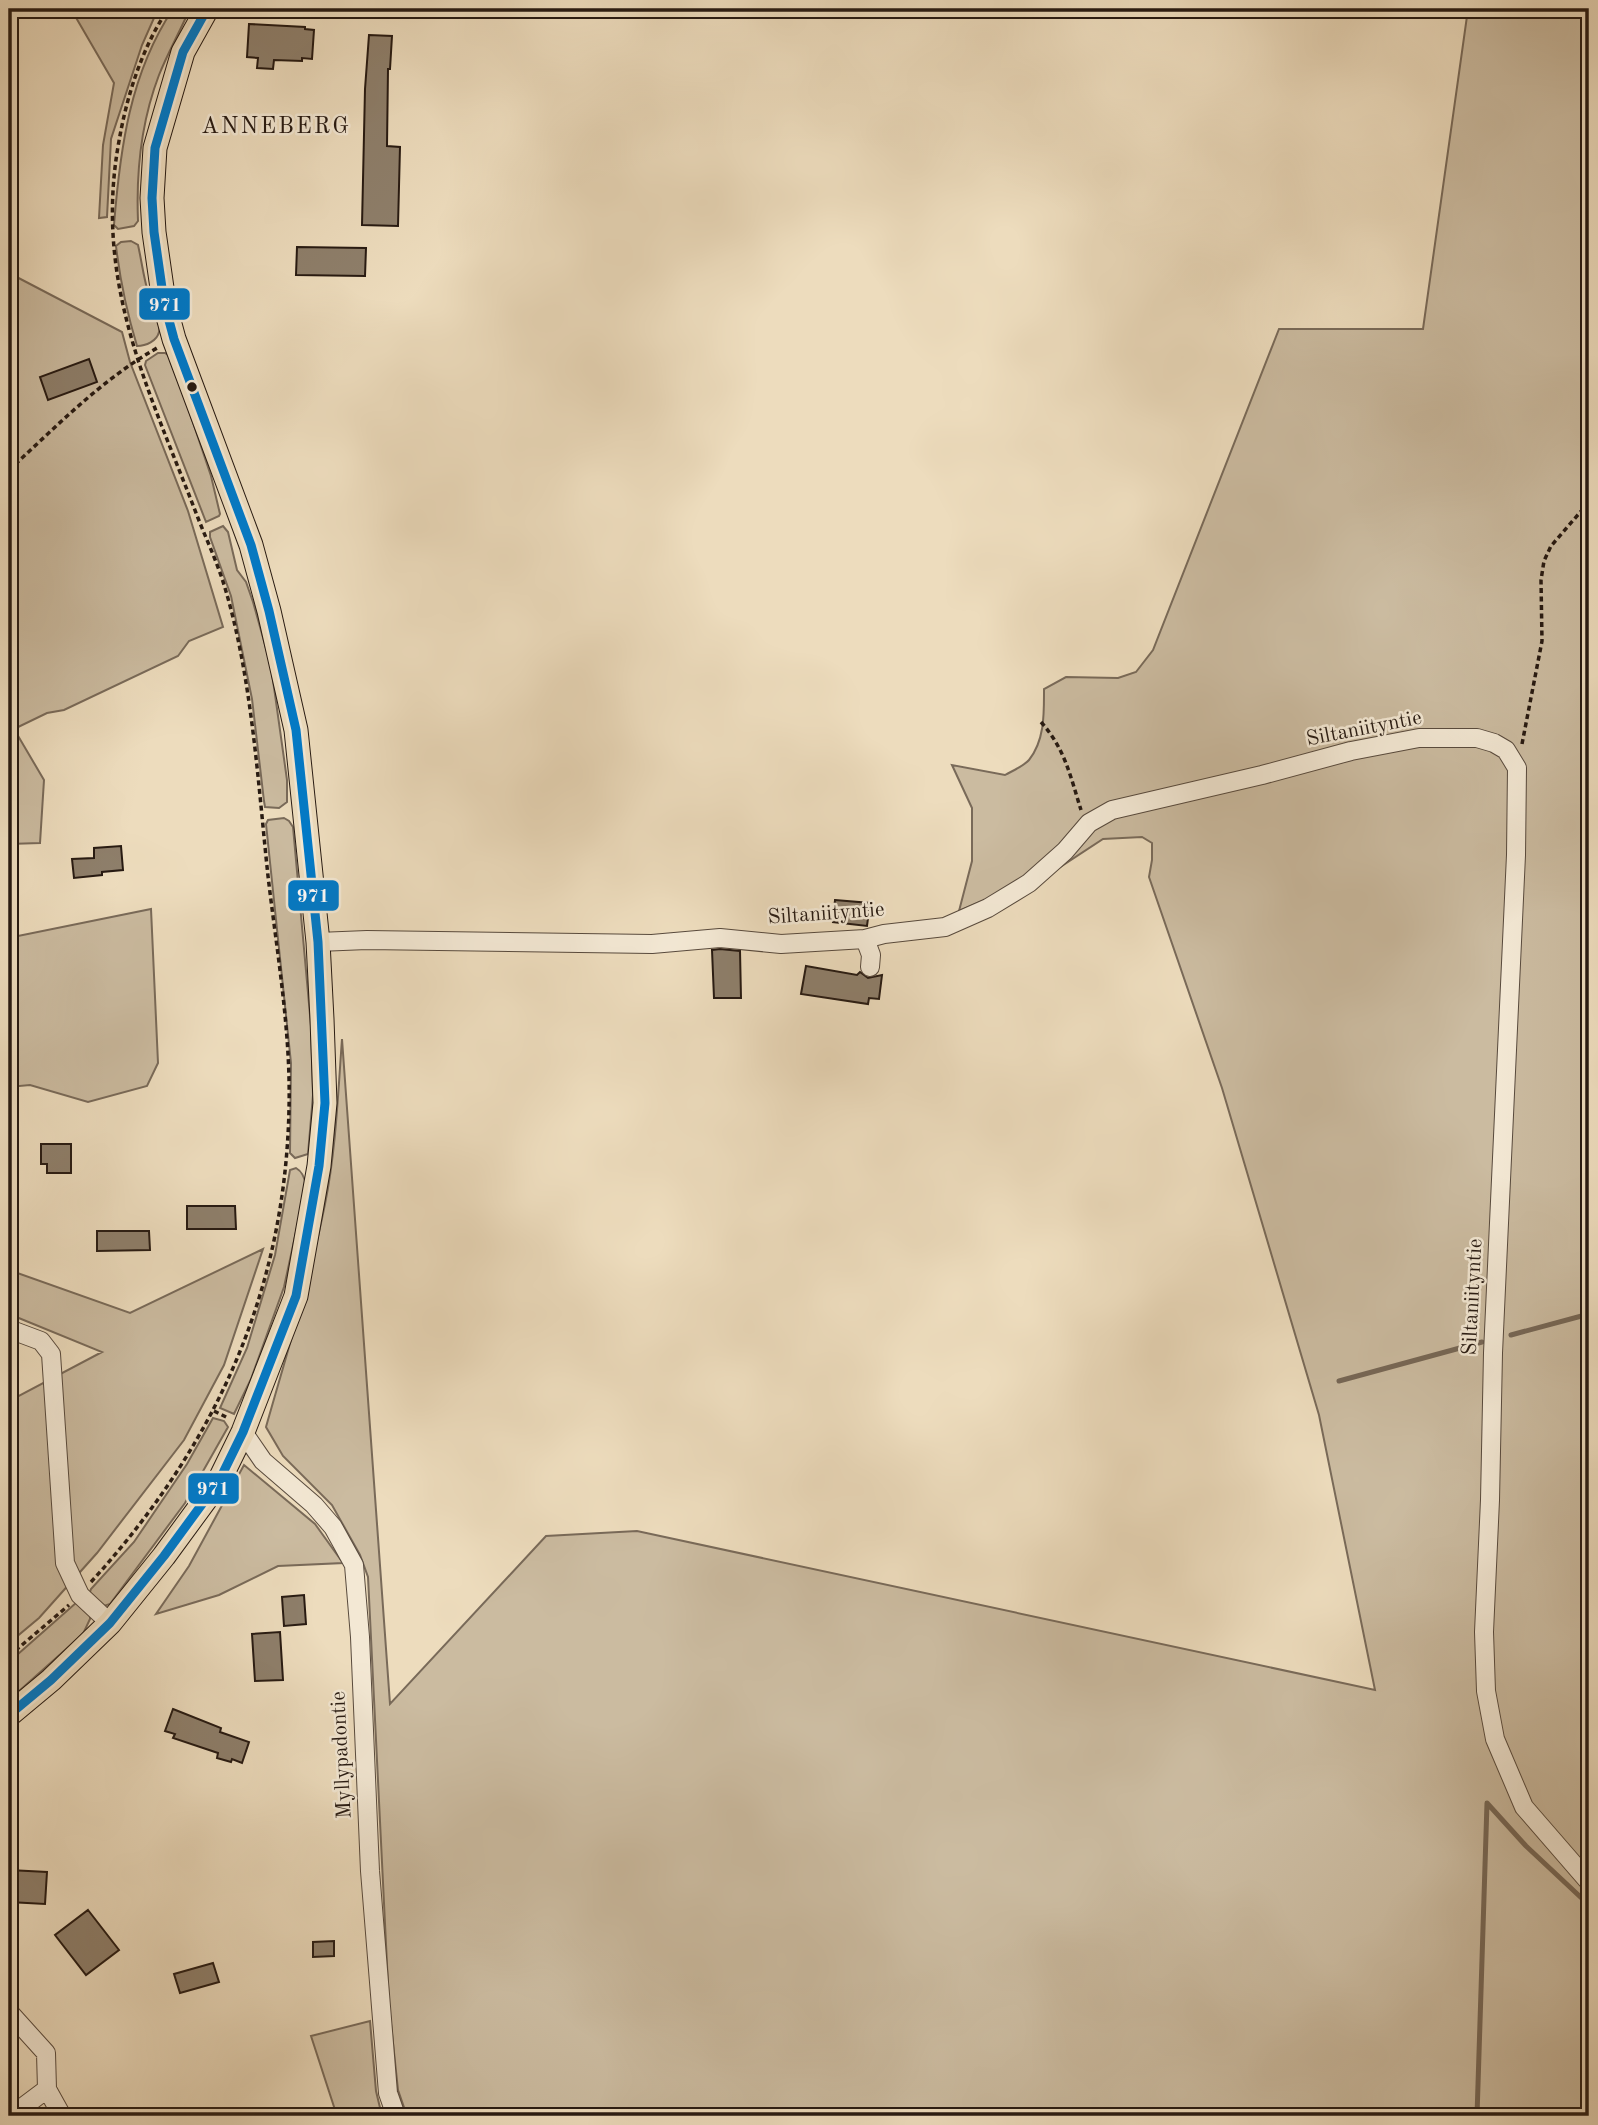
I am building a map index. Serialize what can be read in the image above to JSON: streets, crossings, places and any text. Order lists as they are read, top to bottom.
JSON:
{
  "streets": {
    "street": ["Siltaniityntie", "Myllypadontie"]
  },
  "districts": ["ANNEBERG"],
  "lines": ["transit line 971"]
}
